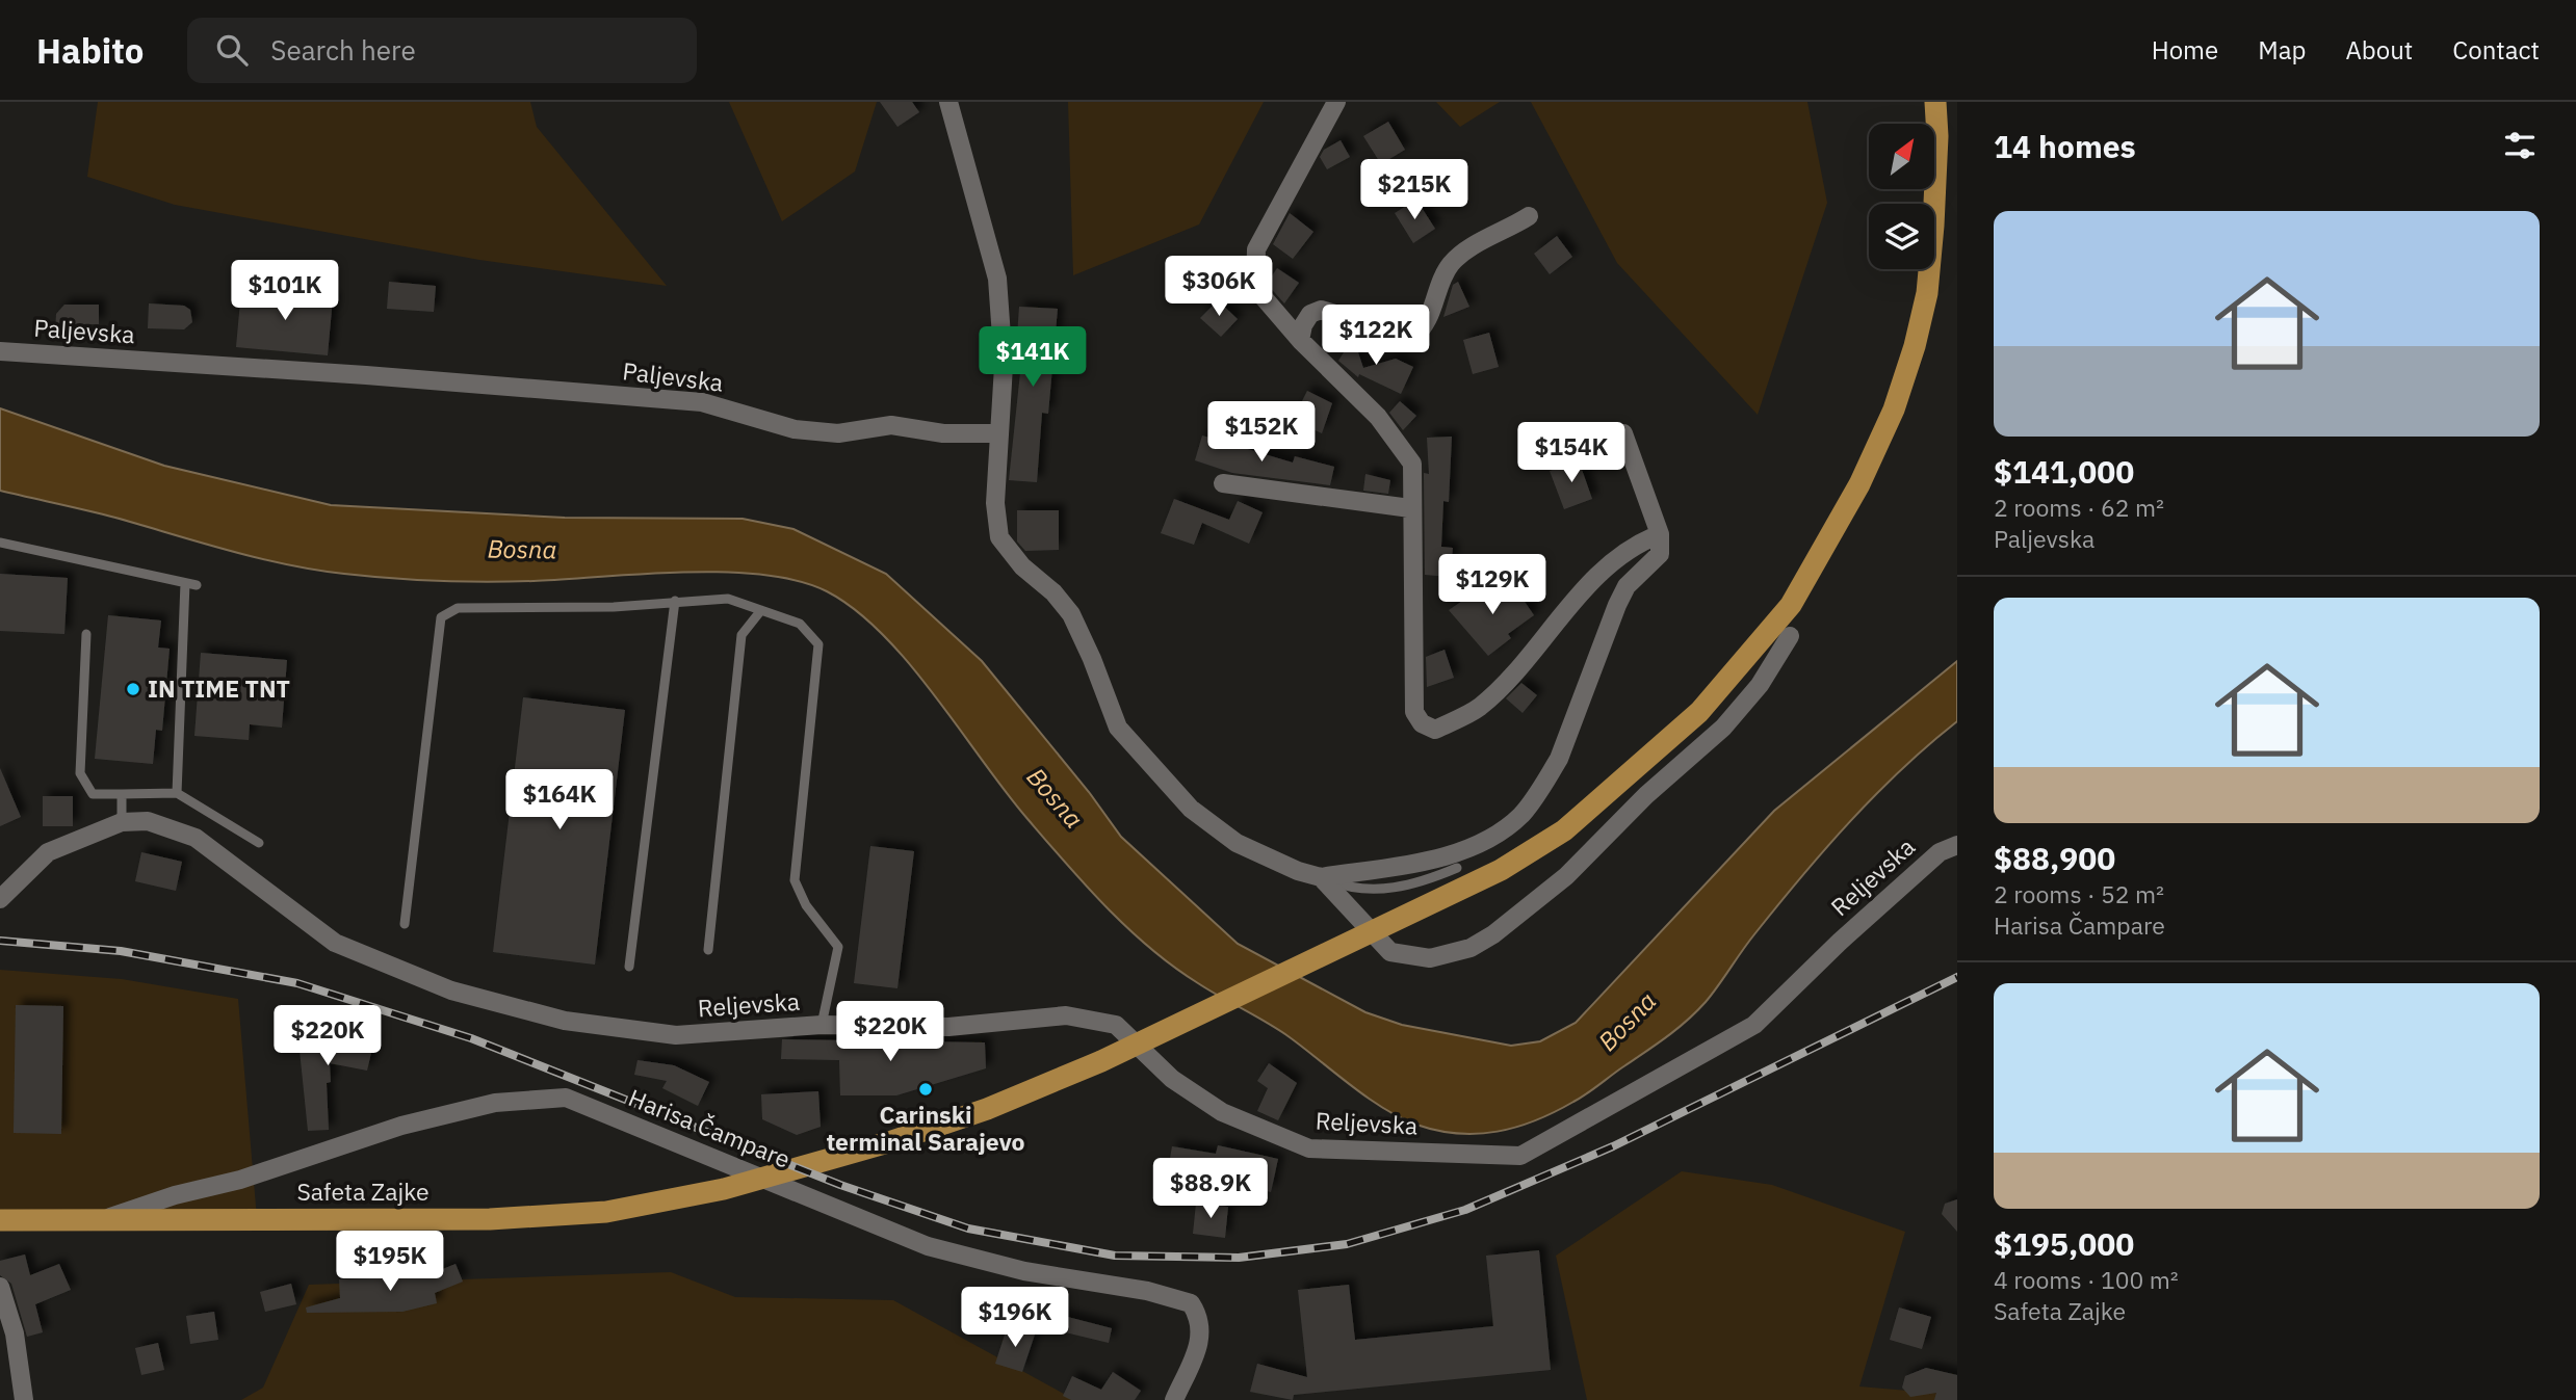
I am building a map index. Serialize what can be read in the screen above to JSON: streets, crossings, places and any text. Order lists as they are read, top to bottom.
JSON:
{
  "streets": {
    "main road": ["Safeta Zajke"],
    "street": ["Paljevska", "Reljevska", "Harisa Čampare"]
  },
  "crossings": [
    ["Harisa Čampare", "Safeta Zajke"]
  ],
  "water": ["Bosna"],
  "places": ["IN TIME TNT", "Carinski terminal Sarajevo"],
  "north": "top right",
  "page": {
    "header": "Habito",
    "search": "Search here",
    "nav": [
      "Home",
      "Map",
      "About",
      "Contact"
    ],
    "heading": "14 homes",
    "price": [
      "$215K",
      "$306K",
      "$101K",
      "$122K",
      "$141K",
      "$152K",
      "$154K",
      "$129K",
      "$164K",
      "$220K",
      "$220K",
      "$88.9K",
      "$195K",
      "$196K"
    ],
    "list": [
      {
        "name": "$141,000",
        "note": "2 rooms · 62 m² · Paljevska"
      },
      {
        "name": "$88,900",
        "note": "2 rooms · 52 m² · Harisa Čampare"
      },
      {
        "name": "$195,000",
        "note": "4 rooms · 100 m² · Safeta Zajke"
      }
    ]
  }
}
